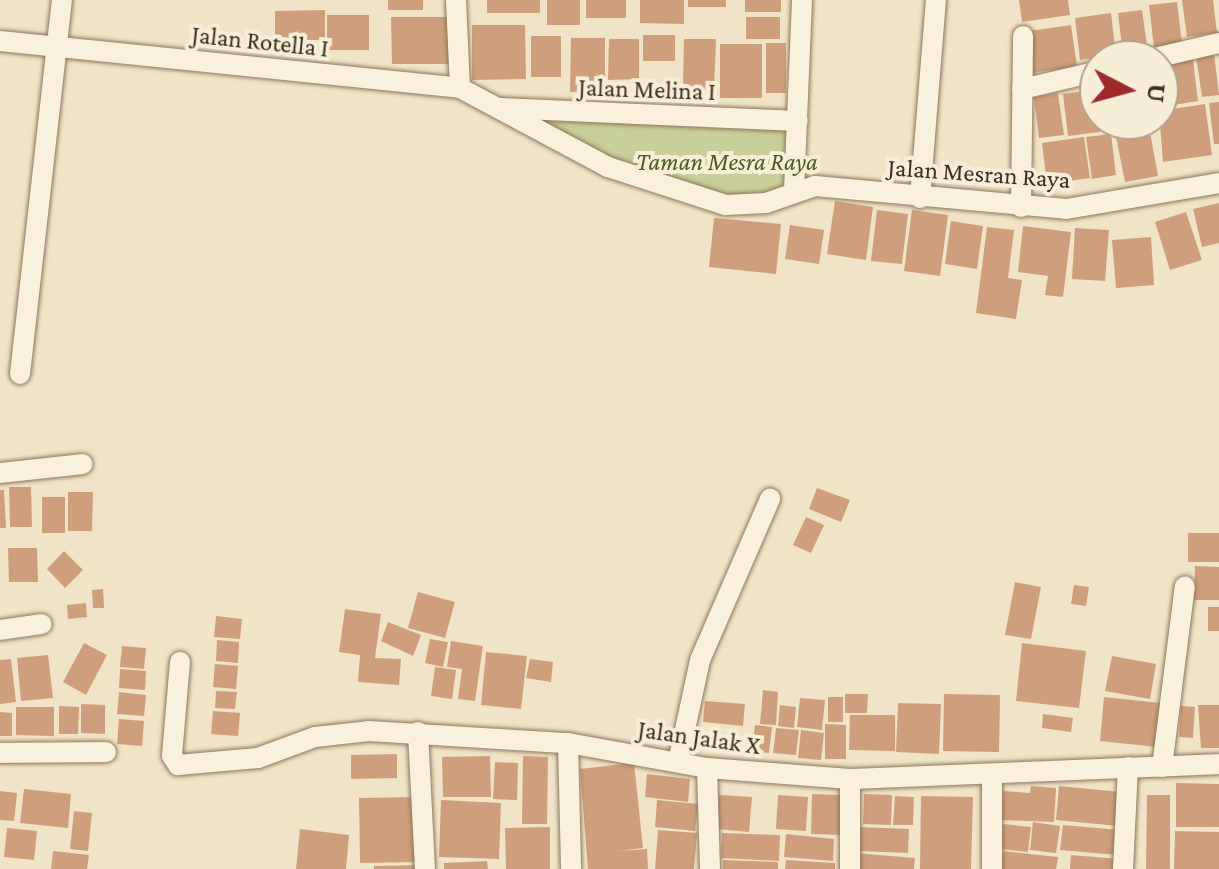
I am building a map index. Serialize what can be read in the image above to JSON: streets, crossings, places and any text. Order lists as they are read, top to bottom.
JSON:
{
  "streets": {
    "street": [
      "Jalan Rotella I",
      "Jalan Melina I",
      "Jalan Mesran Raya",
      "Jalan Jalak X"
    ]
  },
  "crossings": [
    ["Jalan Rotella I", "Jalan Mesran Raya"],
    ["Jalan Melina I", "Jalan Mesran Raya"]
  ],
  "parks": ["Taman Mesra Raya"],
  "north": "right"
}
